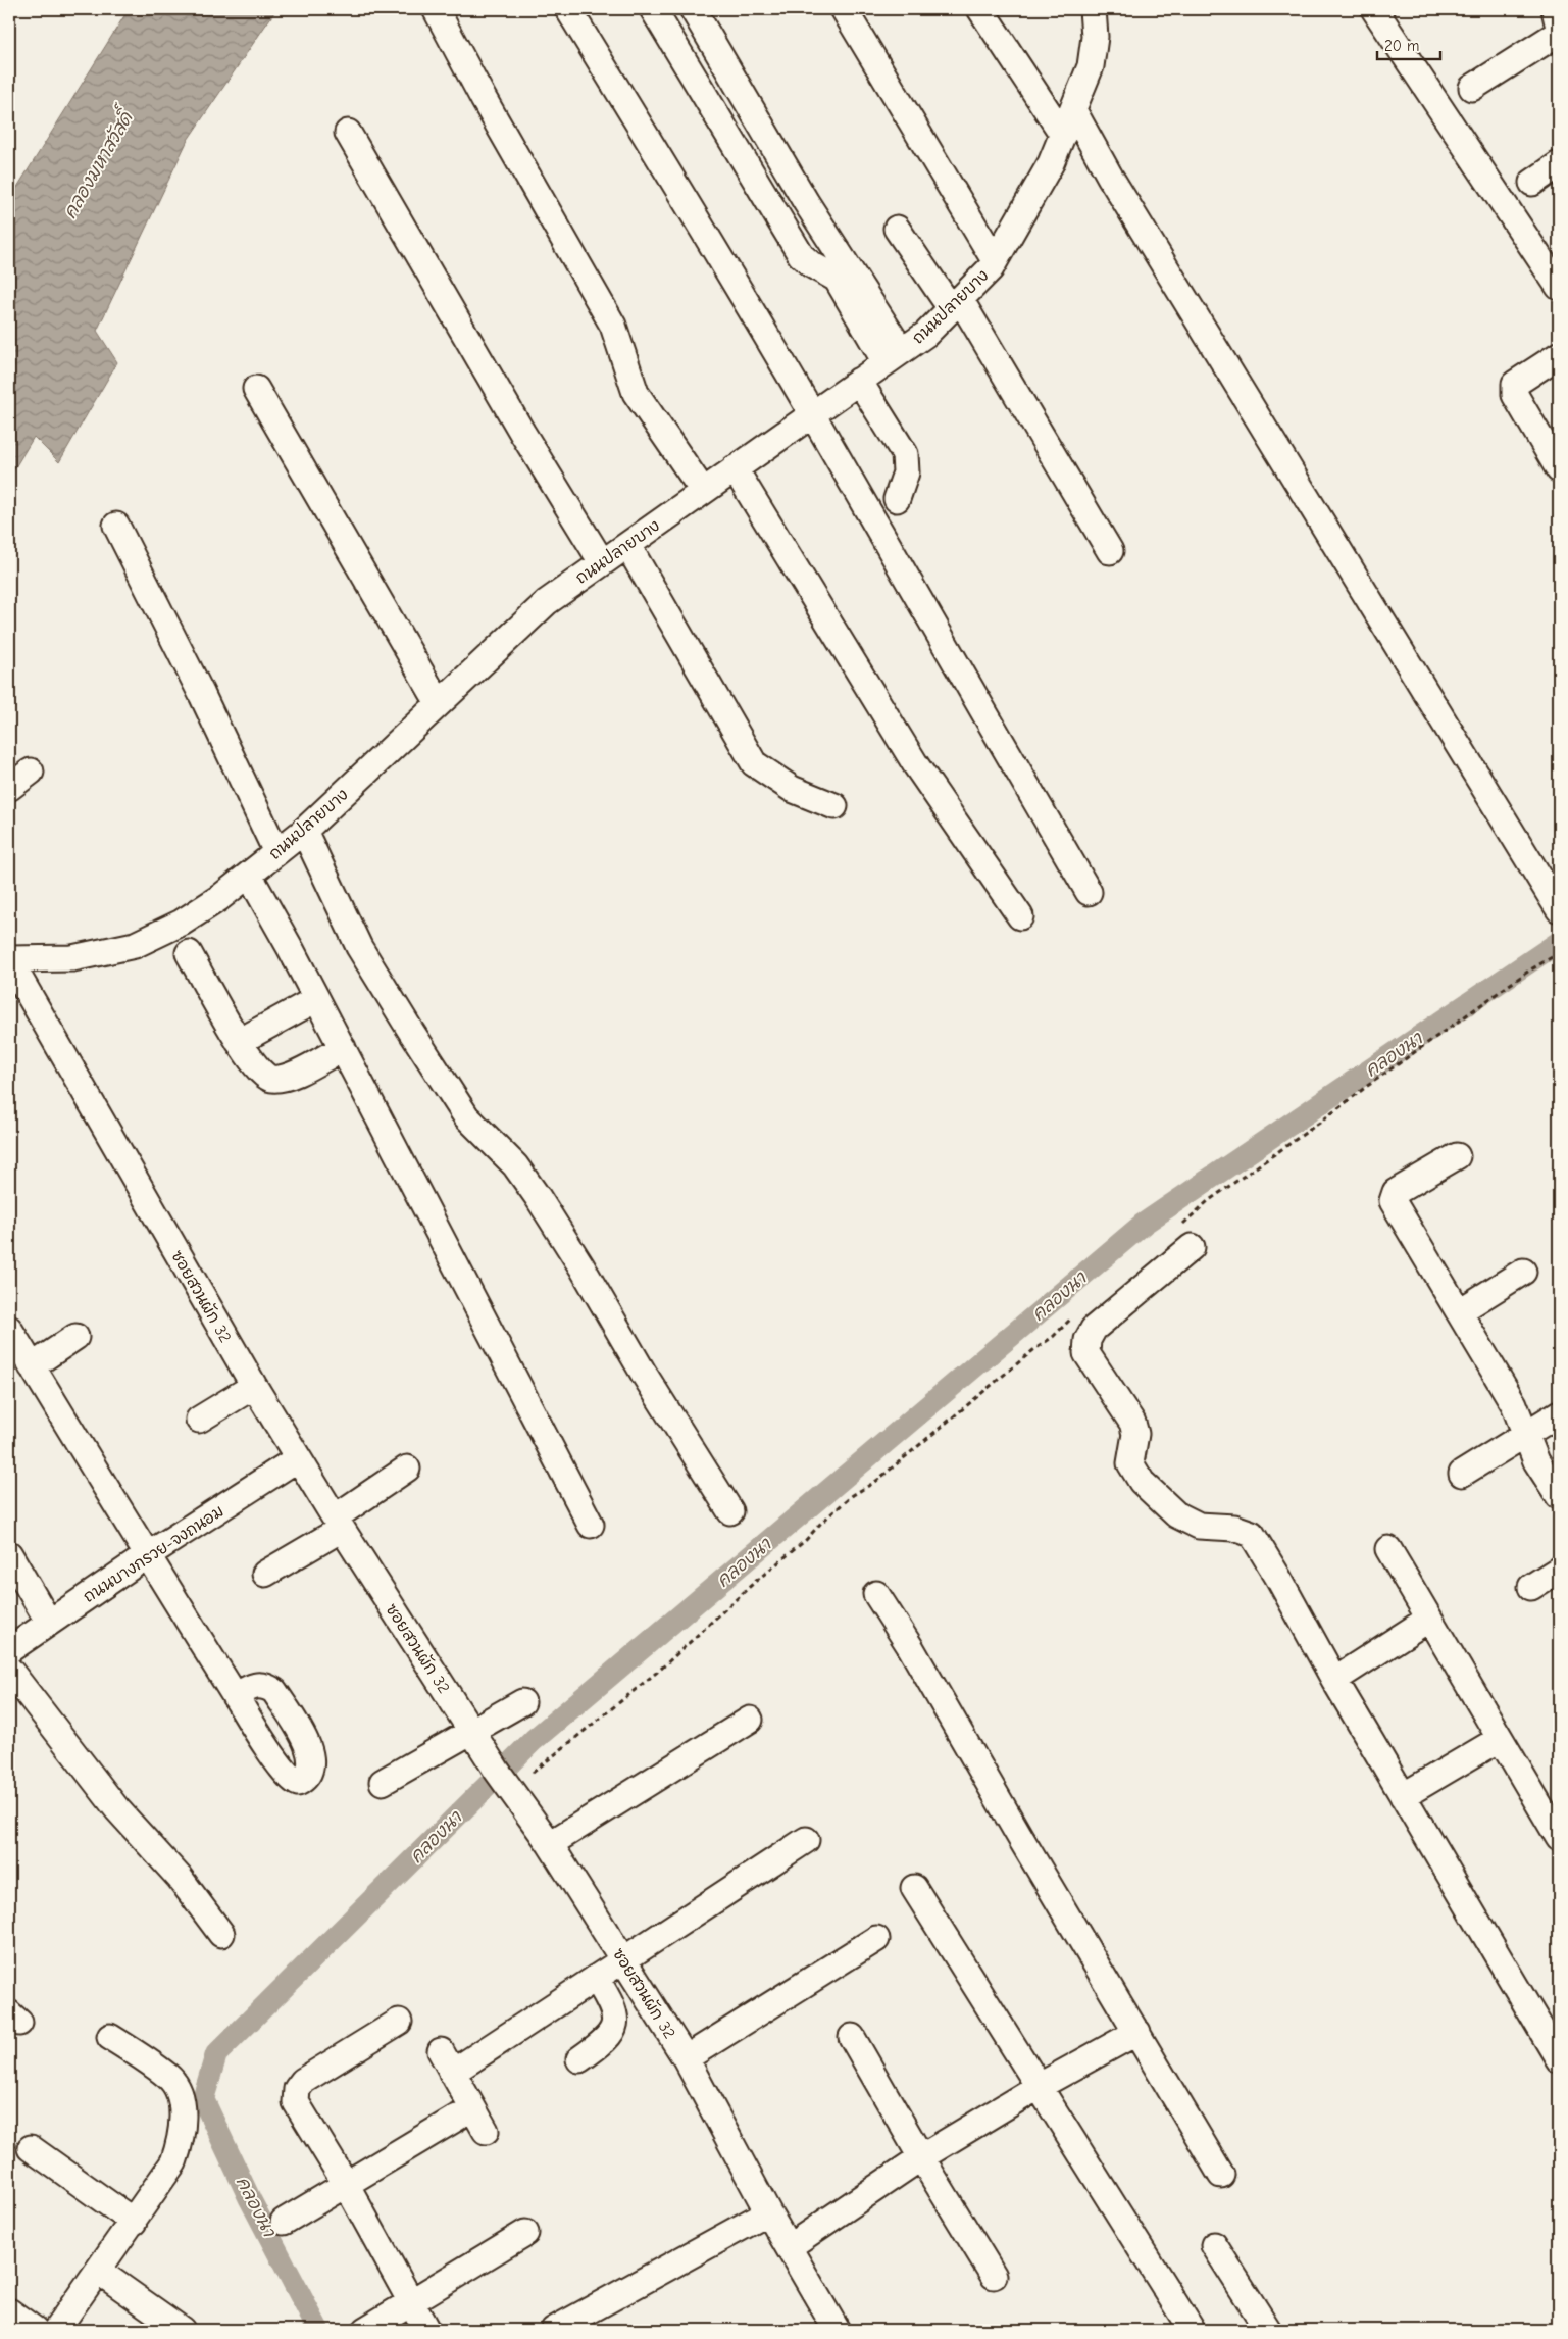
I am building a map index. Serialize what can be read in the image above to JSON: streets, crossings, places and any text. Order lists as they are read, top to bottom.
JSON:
{
  "streets": {
    "street": ["ถนนปลายบาง", "ซอยสวนผัก 32", "ถนนบางกรวย-จงถนอม"]
  },
  "crossings": [
    ["ถนนปลายบาง", "ซอยสวนผัก 32"],
    ["ซอยสวนผัก 32", "ถนนบางกรวย-จงถนอม"]
  ],
  "water": ["คลองมหาสวัสดิ์", "คลองนา"],
  "scale_bar": "20 m"
}
